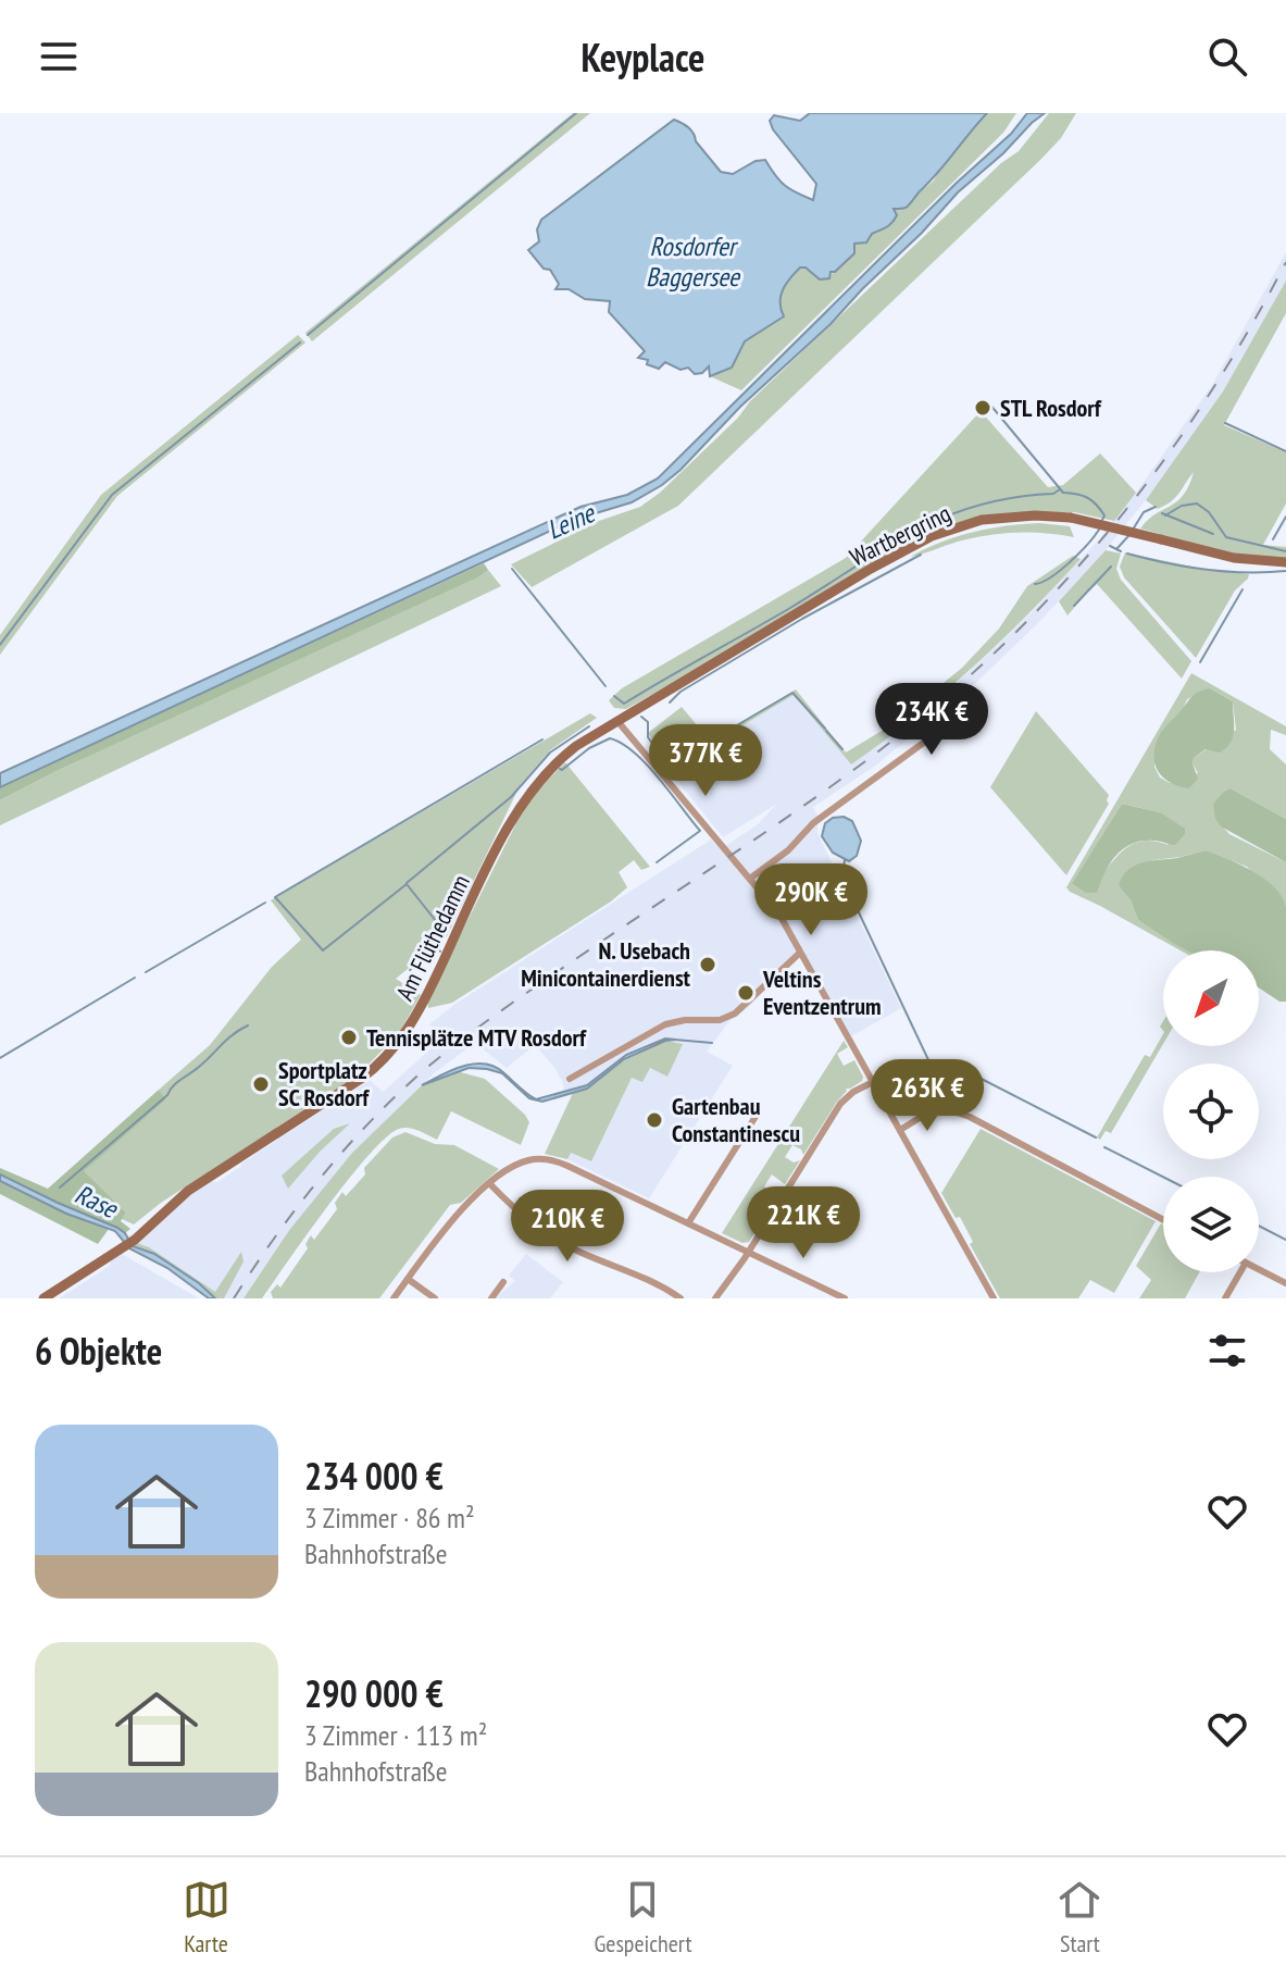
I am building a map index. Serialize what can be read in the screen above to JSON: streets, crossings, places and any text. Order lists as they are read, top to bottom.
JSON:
{
  "streets": {
    "main road": ["Wartbergring", "Am Flüthedamm"]
  },
  "crossings": [
    ["Wartbergring", "Am Flüthedamm"]
  ],
  "water": ["Rosdorfer Baggersee", "Leine", "Rase"],
  "places": [
    "STL Rosdorf",
    "N. Usebach Minicontainerdienst",
    "Veltins Eventzentrum",
    "Tennisplätze MTV Rosdorf",
    "Sportplatz SC Rosdorf",
    "Gartenbau Constantinescu"
  ],
  "north": "bottom left",
  "page": {
    "header": "Keyplace",
    "price": [
      "234K €",
      "377K €",
      "290K €",
      "263K €",
      "221K €",
      "210K €"
    ],
    "heading": "6 Objekte",
    "list": [
      {
        "name": "234 000 €",
        "note": "3 Zimmer · 86 m² · Bahnhofstraße"
      },
      {
        "name": "290 000 €",
        "note": "3 Zimmer · 113 m² · Bahnhofstraße"
      }
    ],
    "tabs": ["Karte", "Gespeichert", "Start"]
  }
}
